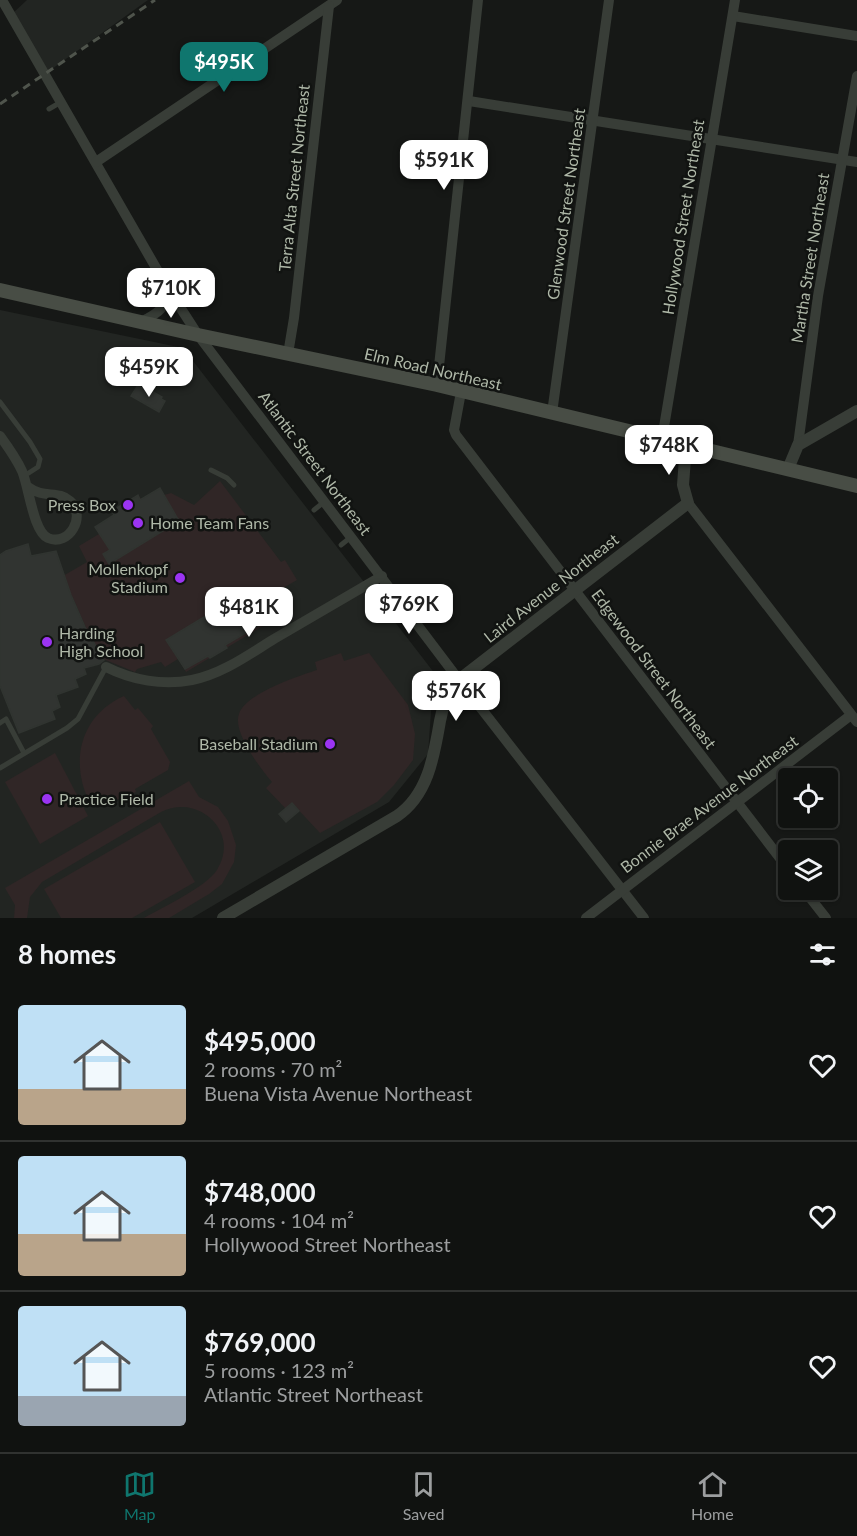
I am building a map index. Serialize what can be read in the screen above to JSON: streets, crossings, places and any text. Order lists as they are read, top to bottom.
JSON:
{
  "streets": {
    "main road": ["Elm Road Northeast"],
    "street": [
      "Terra Alta Street Northeast",
      "Glenwood Street Northeast",
      "Hollywood Street Northeast",
      "Martha Street Northeast",
      "Atlantic Street Northeast",
      "Laird Avenue Northeast",
      "Edgewood Street Northeast",
      "Bonnie Brae Avenue Northeast"
    ]
  },
  "crossings": [
    ["Terra Alta Street Northeast", "Elm Road Northeast"],
    ["Glenwood Street Northeast", "Elm Road Northeast"],
    ["Hollywood Street Northeast", "Elm Road Northeast"],
    ["Elm Road Northeast", "Atlantic Street Northeast"],
    ["Elm Road Northeast", "Edgewood Street Northeast"],
    ["Atlantic Street Northeast", "Laird Avenue Northeast"],
    ["Atlantic Street Northeast", "Bonnie Brae Avenue Northeast"],
    ["Laird Avenue Northeast", "Edgewood Street Northeast"],
    ["Edgewood Street Northeast", "Bonnie Brae Avenue Northeast"]
  ],
  "places": [
    "Press Box",
    "Home Team Fans",
    "Mollenkopf Stadium",
    "Harding High School",
    "Baseball Stadium",
    "Practice Field"
  ],
  "page": {
    "price": [
      "$495K",
      "$591K",
      "$710K",
      "$459K",
      "$748K",
      "$769K",
      "$481K",
      "$576K"
    ],
    "heading": "8 homes",
    "list": [
      {
        "name": "$495,000",
        "note": "2 rooms · 70 m² · Buena Vista Avenue Northeast"
      },
      {
        "name": "$748,000",
        "note": "4 rooms · 104 m² · Hollywood Street Northeast"
      },
      {
        "name": "$769,000",
        "note": "5 rooms · 123 m² · Atlantic Street Northeast"
      }
    ],
    "tabs": ["Map", "Saved", "Home"]
  }
}
